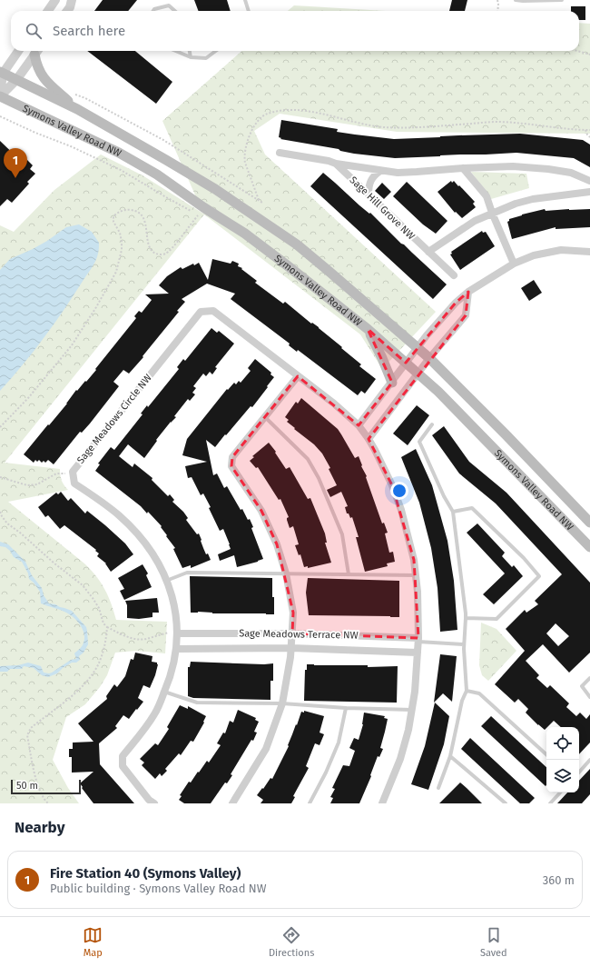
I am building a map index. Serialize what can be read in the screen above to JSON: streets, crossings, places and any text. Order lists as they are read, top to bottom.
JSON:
{
  "streets": {
    "main road": ["Symons Valley Road NW"],
    "street": ["Sage Hill Grove NW", "Sage Meadows Circle NW", "Sage Meadows Terrace NW"]
  },
  "crossings": [
    ["Sage Meadows Circle NW", "Sage Meadows Terrace NW"]
  ],
  "scale_bar": "50 m",
  "page": {
    "search": "Search here",
    "pins": "1",
    "scale": "50 m",
    "heading": "Nearby",
    "list": [
      {
        "mark": "1",
        "name": "Fire Station 40 (Symons Valley)",
        "note": "Public building · Symons Valley Road NW",
        "value": "360 m"
      }
    ],
    "nav": ["Map", "Directions", "Saved"]
  }
}
